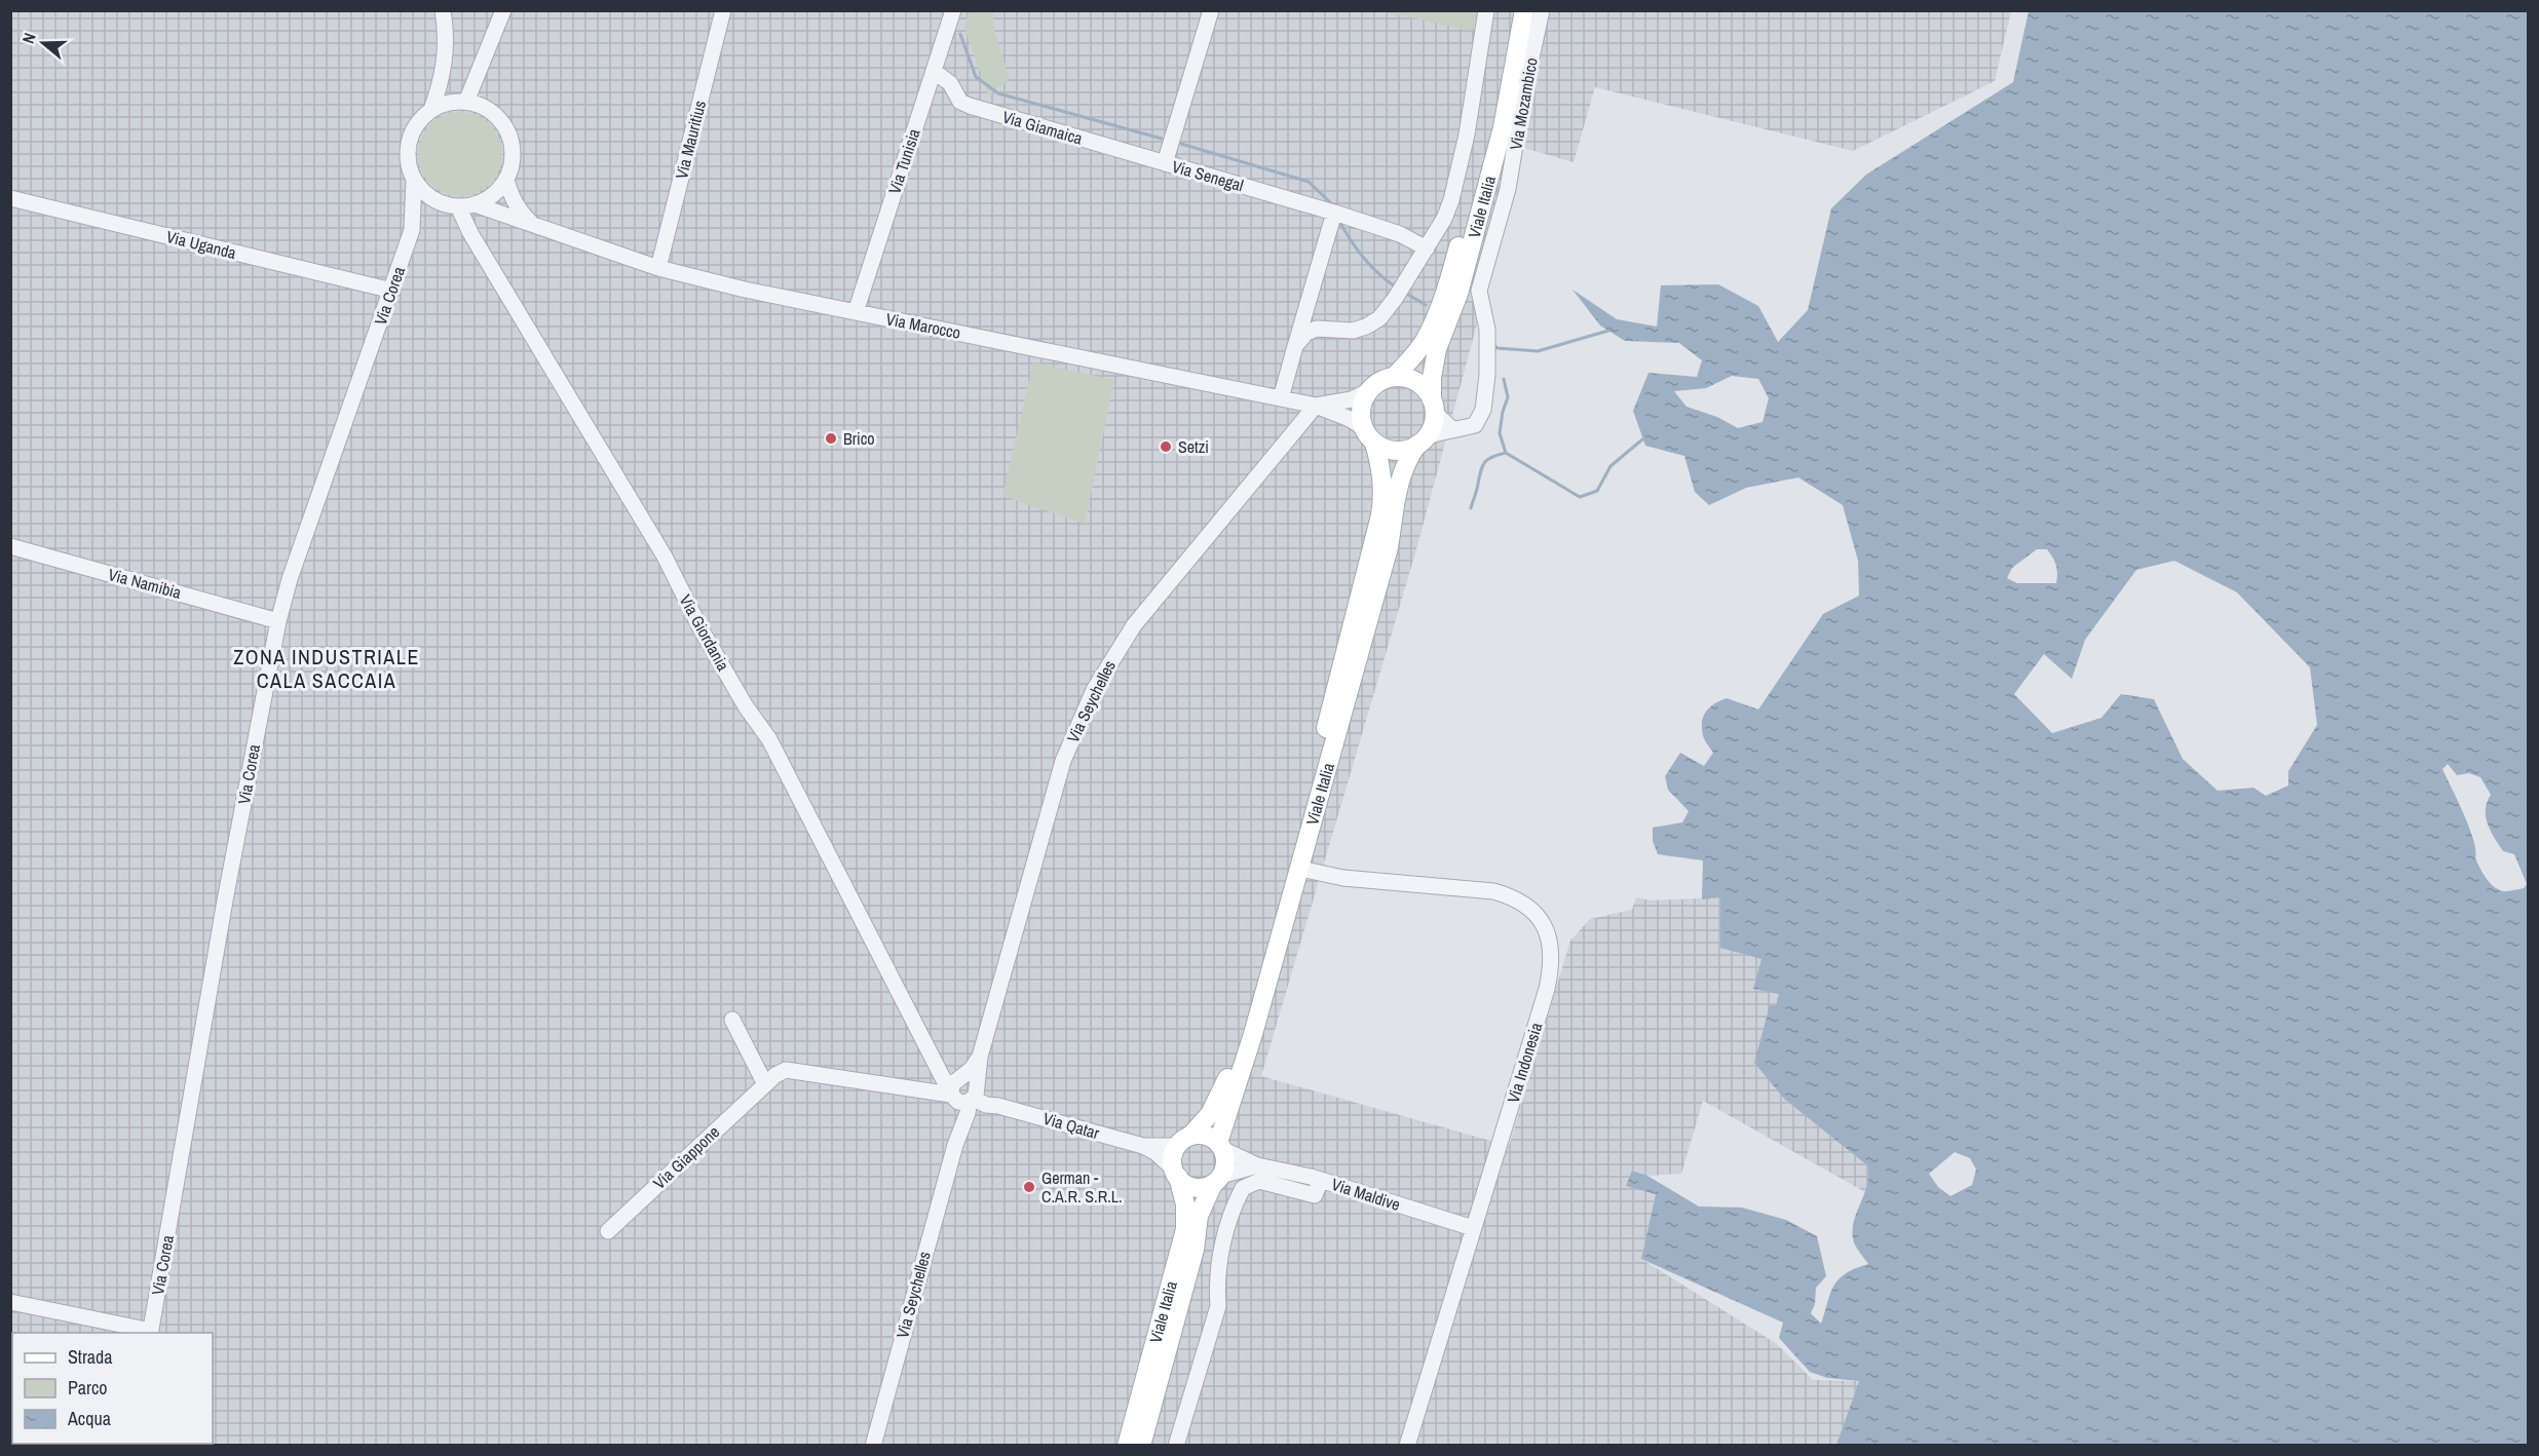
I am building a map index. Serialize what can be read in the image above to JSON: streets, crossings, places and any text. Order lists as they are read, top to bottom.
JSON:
{
  "streets": {
    "main road": ["Viale Italia"],
    "street": [
      "Via Mozambico",
      "Via Giamaica",
      "Via Mauritius",
      "Via Tunisia",
      "Via Senegal",
      "Via Uganda",
      "Via Corea",
      "Via Marocco",
      "Via Namibia",
      "Via Giordania",
      "Via Seychelles",
      "Via Indonesia",
      "Via Qatar",
      "Via Giappone",
      "Via Maldive"
    ]
  },
  "crossings": [
    ["Via Mozambico", "Viale Italia"],
    ["Via Mozambico", "Via Marocco"],
    ["Via Giamaica", "Via Tunisia"],
    ["Via Giamaica", "Via Senegal"],
    ["Via Mauritius", "Via Marocco"],
    ["Via Tunisia", "Via Marocco"],
    ["Viale Italia", "Via Marocco"],
    ["Viale Italia", "Via Indonesia"],
    ["Viale Italia", "Via Maldive"],
    ["Via Uganda", "Via Corea"],
    ["Via Corea", "Via Namibia"],
    ["Via Marocco", "Via Giordania"],
    ["Via Marocco", "Via Seychelles"],
    ["Via Giordania", "Via Seychelles"],
    ["Via Giordania", "Via Qatar"],
    ["Via Giordania", "Via Giappone"],
    ["Via Seychelles", "Via Qatar"],
    ["Via Seychelles", "Via Giappone"],
    ["Via Indonesia", "Via Maldive"],
    ["Via Qatar", "Via Giappone"]
  ],
  "districts": ["ZONA INDUSTRIALE CALA SACCAIA"],
  "places": ["Brico", "Setzi", "German - C.A.R. S.R.L."],
  "legend": ["Strada", "Parco", "Acqua"],
  "north": "left"
}
